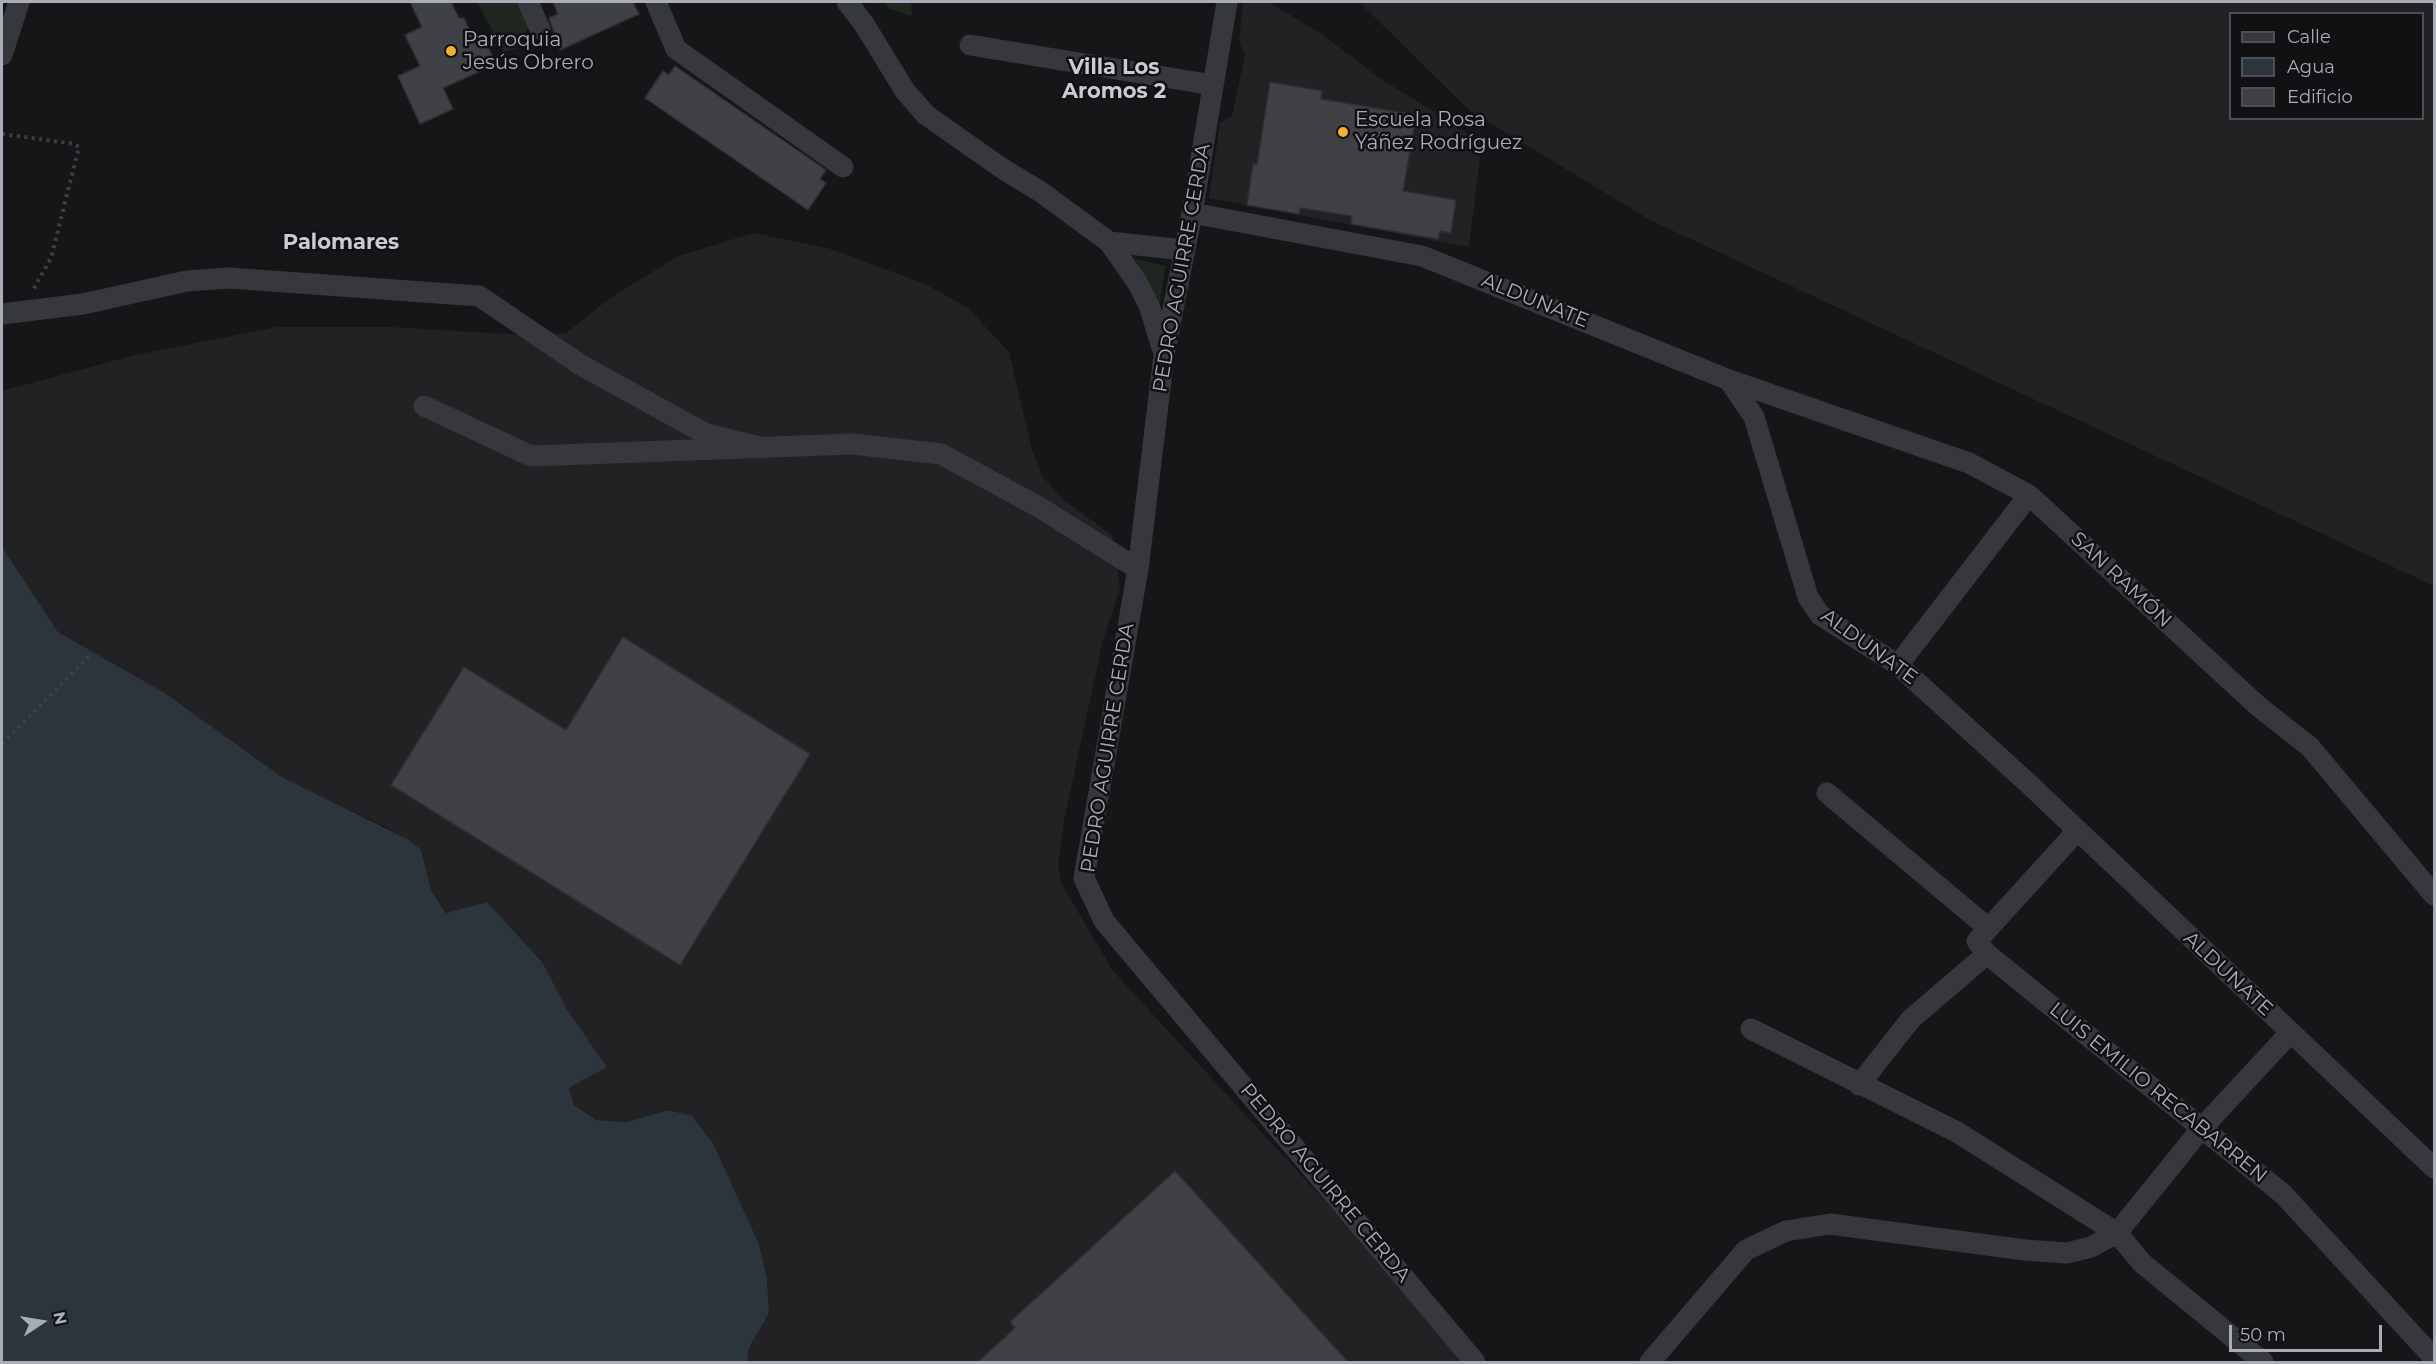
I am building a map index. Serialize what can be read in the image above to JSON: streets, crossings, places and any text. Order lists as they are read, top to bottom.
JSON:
{
  "streets": {
    "street": [
      "PEDRO AGUIRRE CERDA",
      "ALDUNATE",
      "SAN RAMÓN",
      "LUIS EMILIO RECABARREN"
    ]
  },
  "crossings": [
    ["PEDRO AGUIRRE CERDA", "ALDUNATE"],
    ["ALDUNATE", "SAN RAMÓN"]
  ],
  "districts": ["Villa Los Aromos 2", "Palomares"],
  "places": ["Parroquia Jesús Obrero", "Escuela Rosa Yáñez Rodríguez"],
  "legend": ["Calle", "Agua", "Edificio"],
  "scale_bar": "50 m",
  "north": "right"
}
